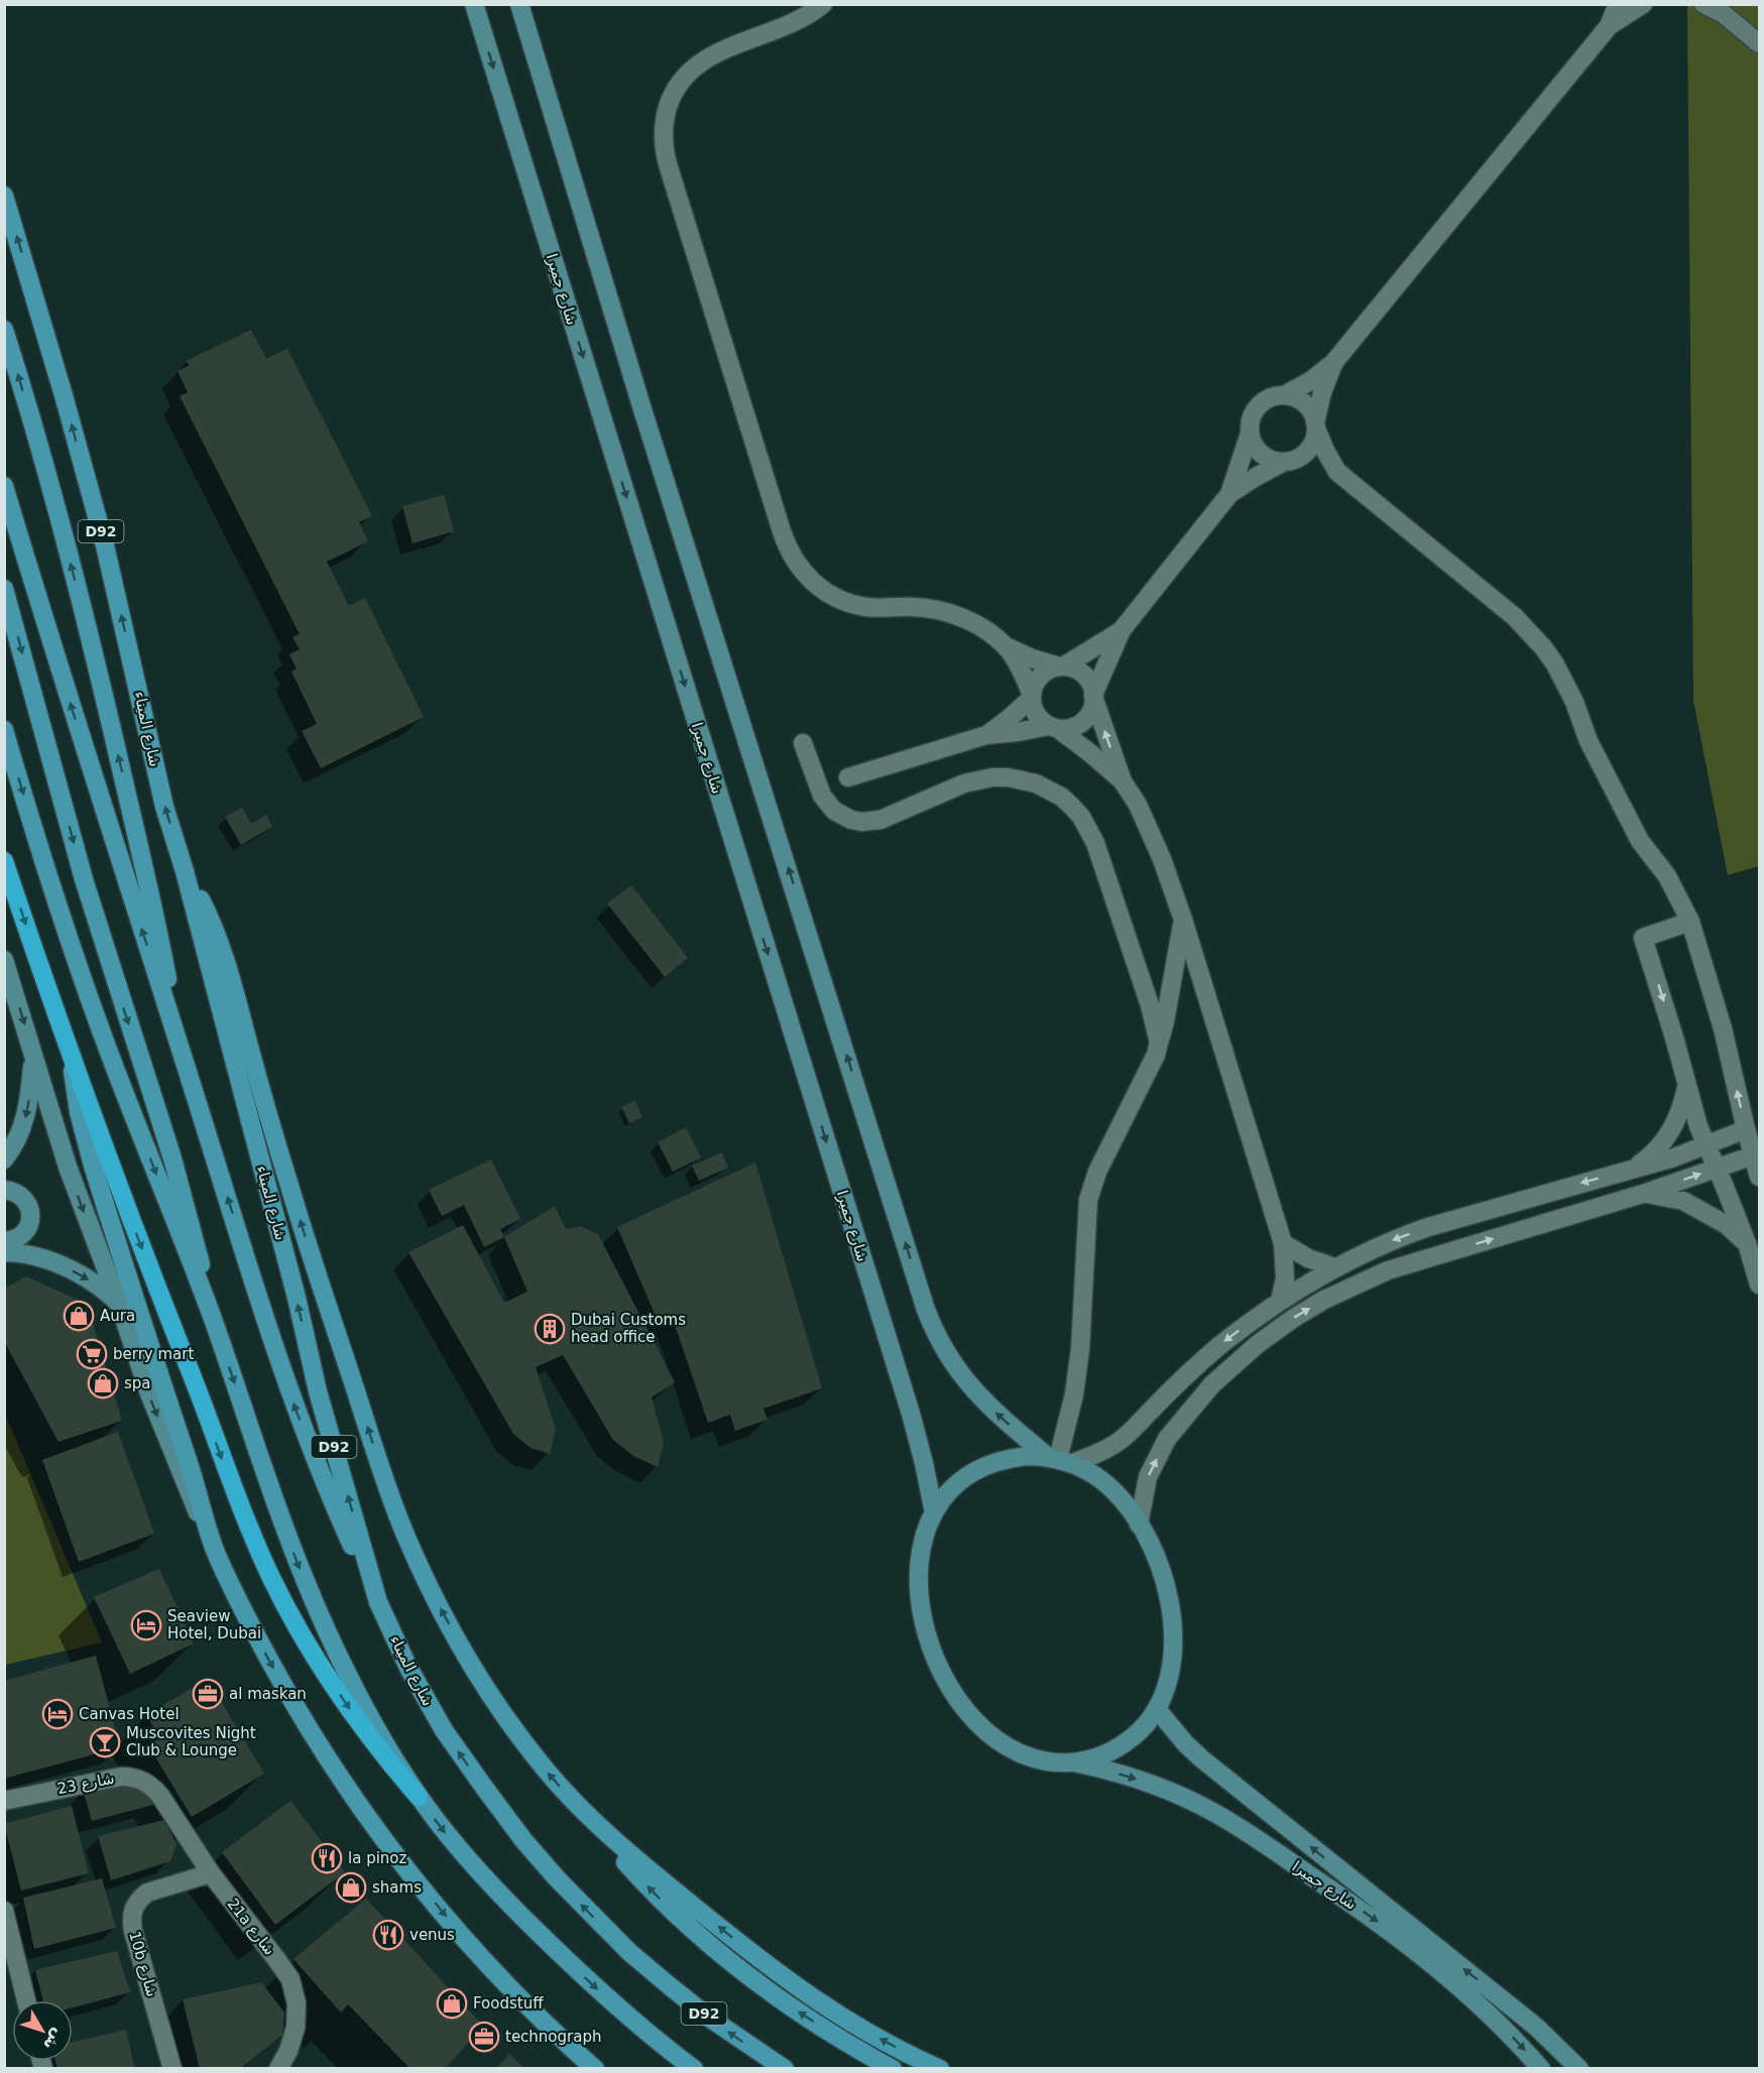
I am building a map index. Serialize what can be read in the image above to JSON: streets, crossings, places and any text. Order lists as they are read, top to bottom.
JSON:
{
  "streets": {
    "main road": ["D92", "شارع الميناء"],
    "street": [
      "شارع جميرا",
      "شارع 23",
      "21a شارع",
      "10b شارع"
    ]
  },
  "crossings": [
    ["شارع 23", "21a شارع"],
    ["21a شارع", "10b شارع"]
  ],
  "places": {
    "shop": [
      "Aura",
      "spa",
      "shams",
      "Foodstuff"
    ],
    "building": ["Dubai Customs head office"],
    "supermarket": ["berry mart"],
    "hotel": ["Seaview Hotel, Dubai", "Canvas Hotel"],
    "office": ["al maskan", "technograph"],
    "bar": ["Muscovites Night Club & Lounge"],
    "restaurant": ["la pinoz", "venus"]
  },
  "north": "bottom right"
}
